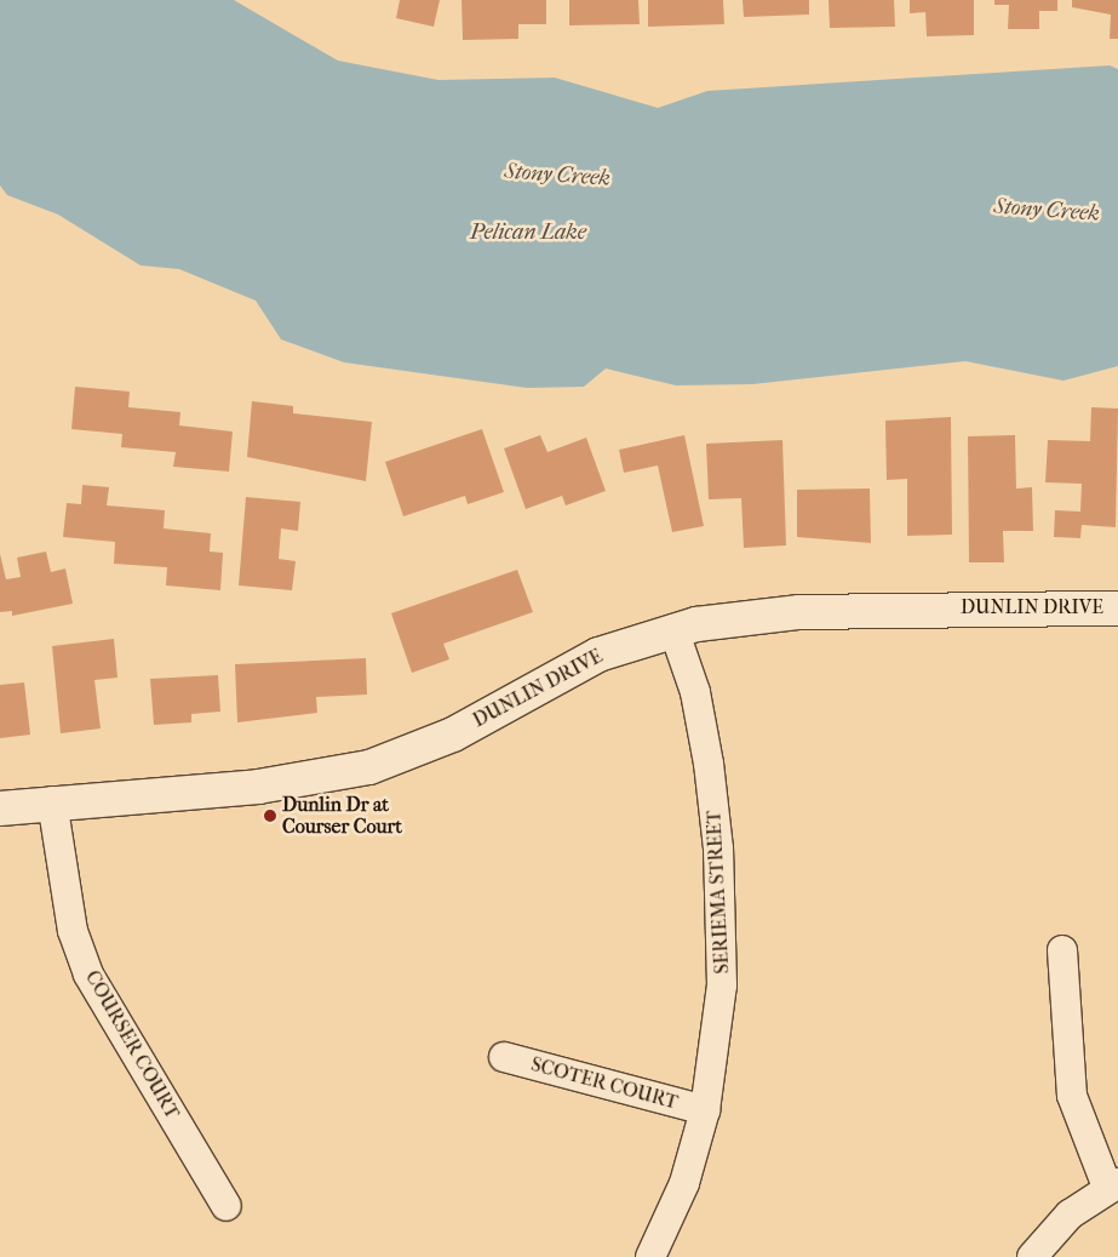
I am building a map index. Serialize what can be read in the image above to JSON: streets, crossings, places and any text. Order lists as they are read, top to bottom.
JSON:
{
  "streets": {
    "street": [
      "DUNLIN DRIVE",
      "SERIEMA STREET",
      "COURSER COURT",
      "SCOTER COURT"
    ]
  },
  "crossings": [
    ["DUNLIN DRIVE", "SERIEMA STREET"],
    ["DUNLIN DRIVE", "COURSER COURT"],
    ["SERIEMA STREET", "SCOTER COURT"]
  ],
  "water": ["Stony Creek", "Pelican Lake"],
  "places": ["Dunlin Dr at Courser Court"]
}
